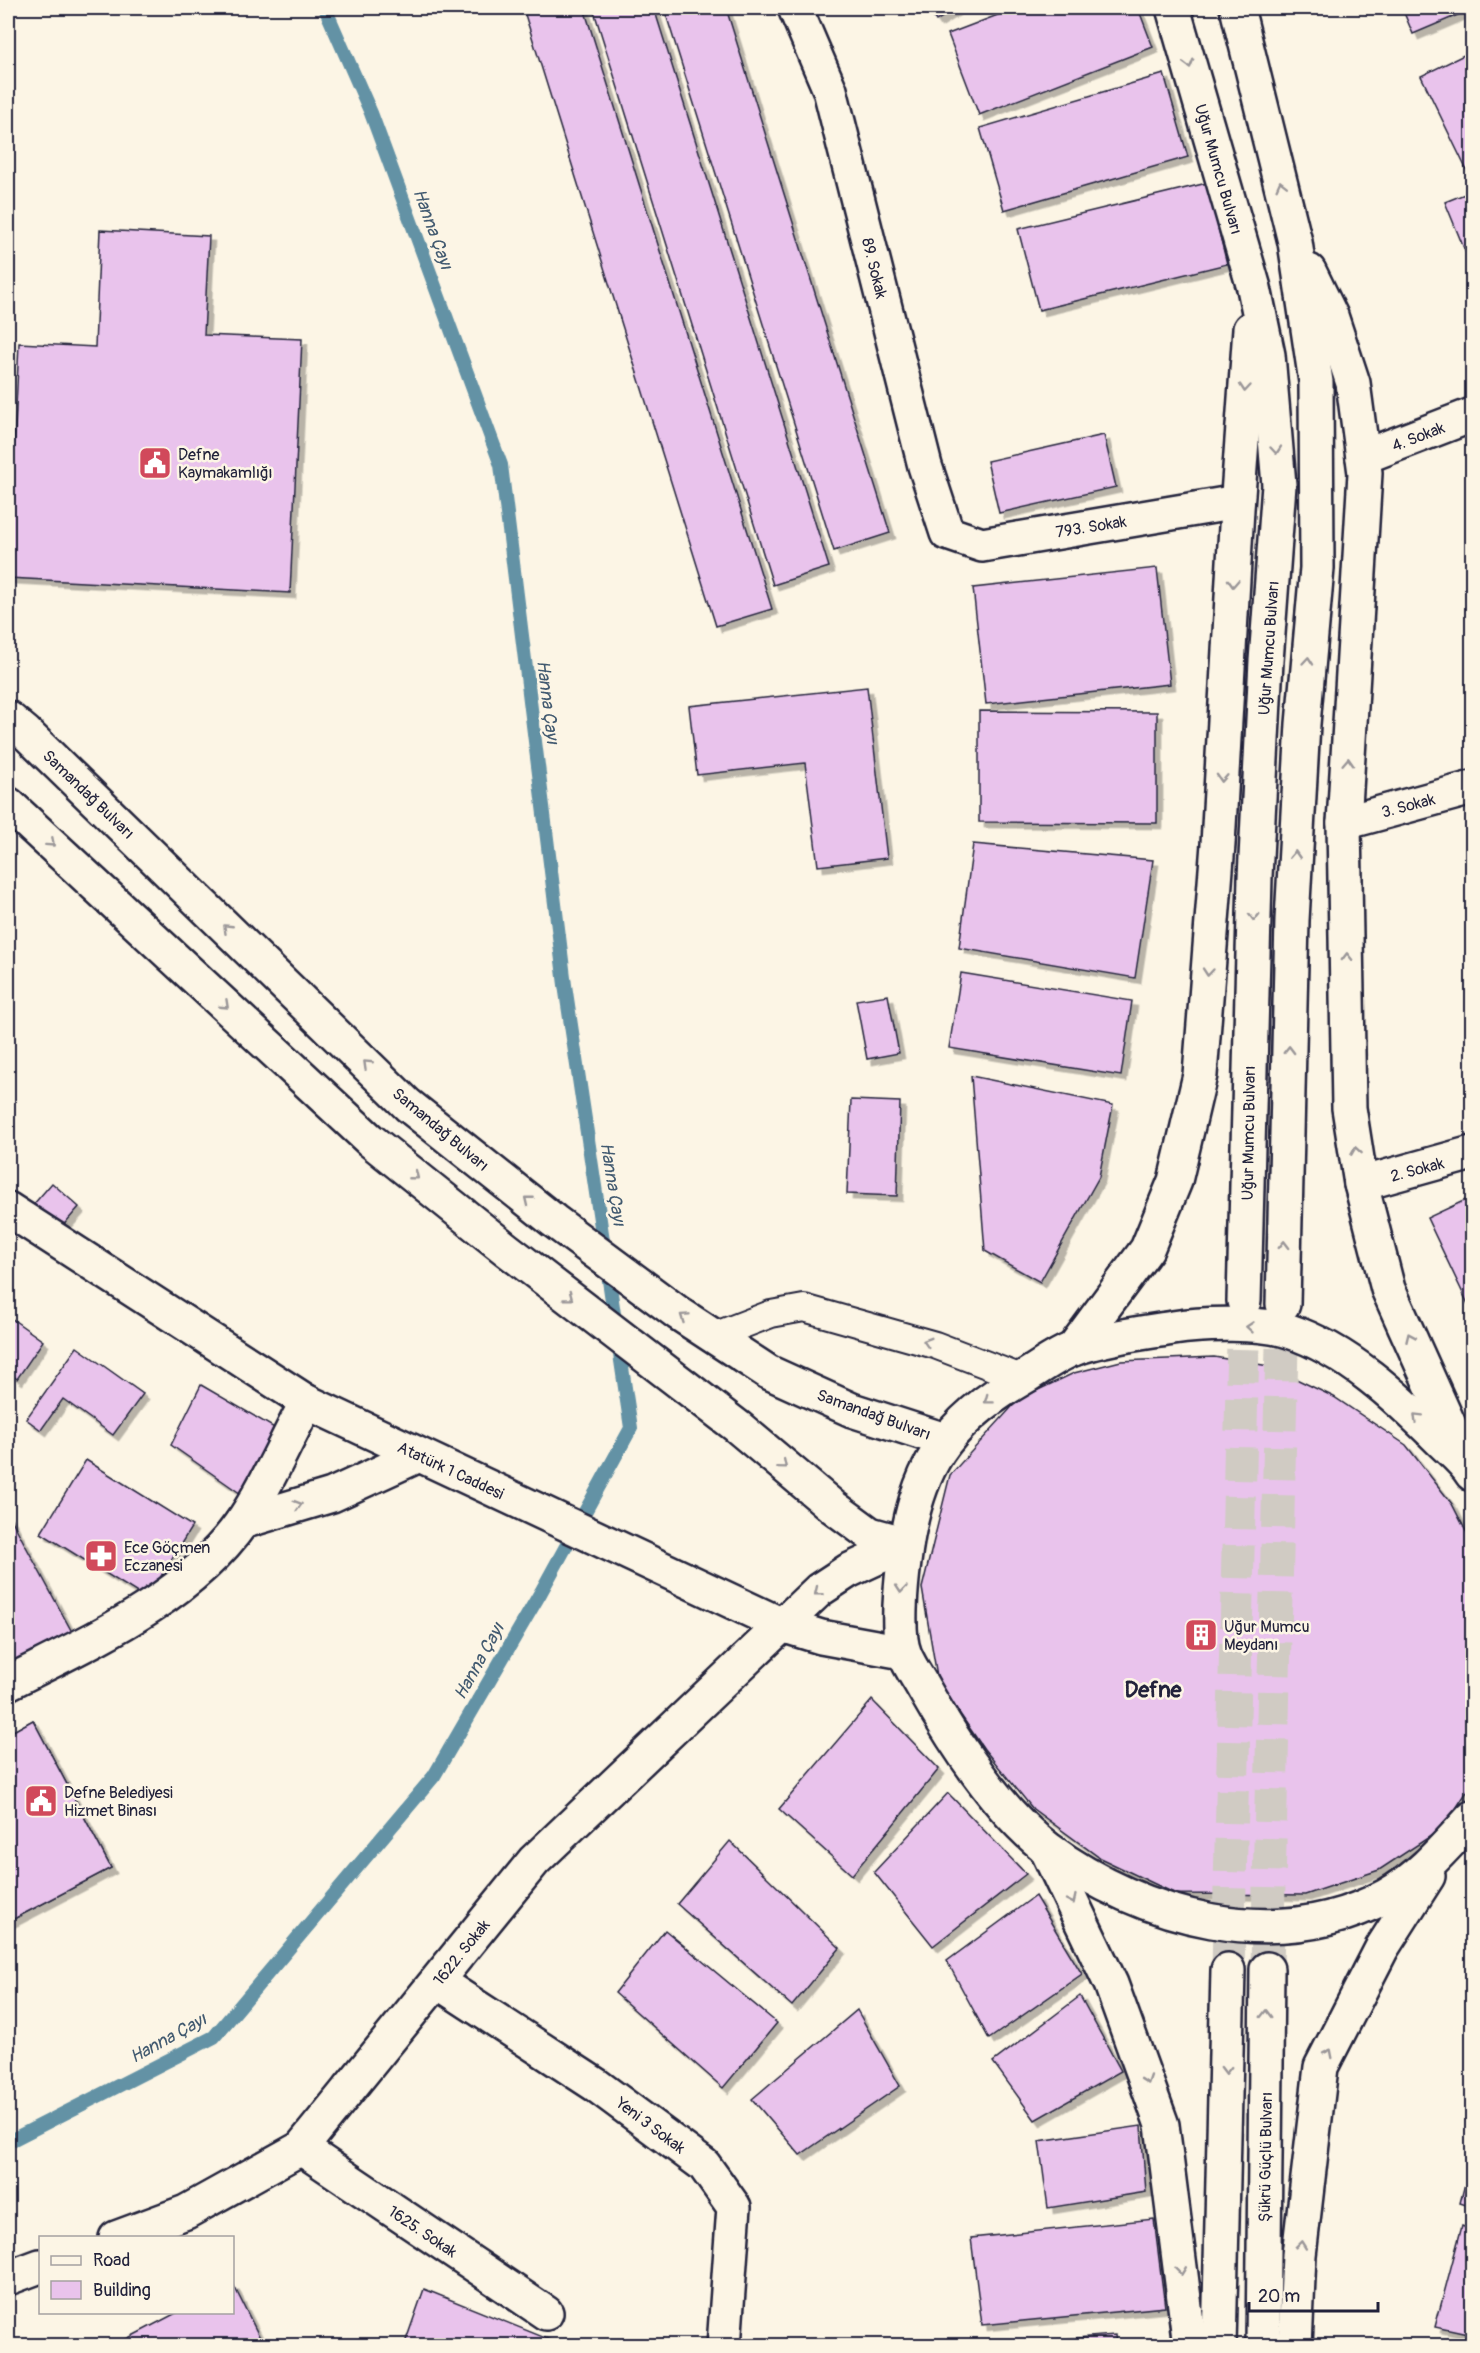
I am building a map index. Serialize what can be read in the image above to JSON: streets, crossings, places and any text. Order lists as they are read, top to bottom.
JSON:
{
  "streets": {
    "main road": [
      "Uğur Mumcu Bulvarı",
      "89. Sokak",
      "4. Sokak",
      "793. Sokak",
      "Samandağ Bulvarı",
      "3. Sokak",
      "2. Sokak",
      "Atatürk 1 Caddesi",
      "1622. Sokak",
      "Yeni 3 Sokak",
      "Şükrü Güçlü Bulvarı",
      "1625. Sokak"
    ]
  },
  "crossings": [
    ["89. Sokak", "793. Sokak"],
    ["Atatürk 1 Caddesi", "1622. Sokak"],
    ["1622. Sokak", "Yeni 3 Sokak"],
    ["1622. Sokak", "1625. Sokak"]
  ],
  "districts": ["Defne"],
  "water": ["Hanna Çayı"],
  "places": {
    "public building": ["Defne Kaymakamlığı", "Defne Belediyesi Hizmet Binası"],
    "pharmacy": ["Ece Göçmen Eczanesi"],
    "building": ["Uğur Mumcu Meydanı"]
  },
  "legend": ["Road", "Building"],
  "scale_bar": "20 m"
}
